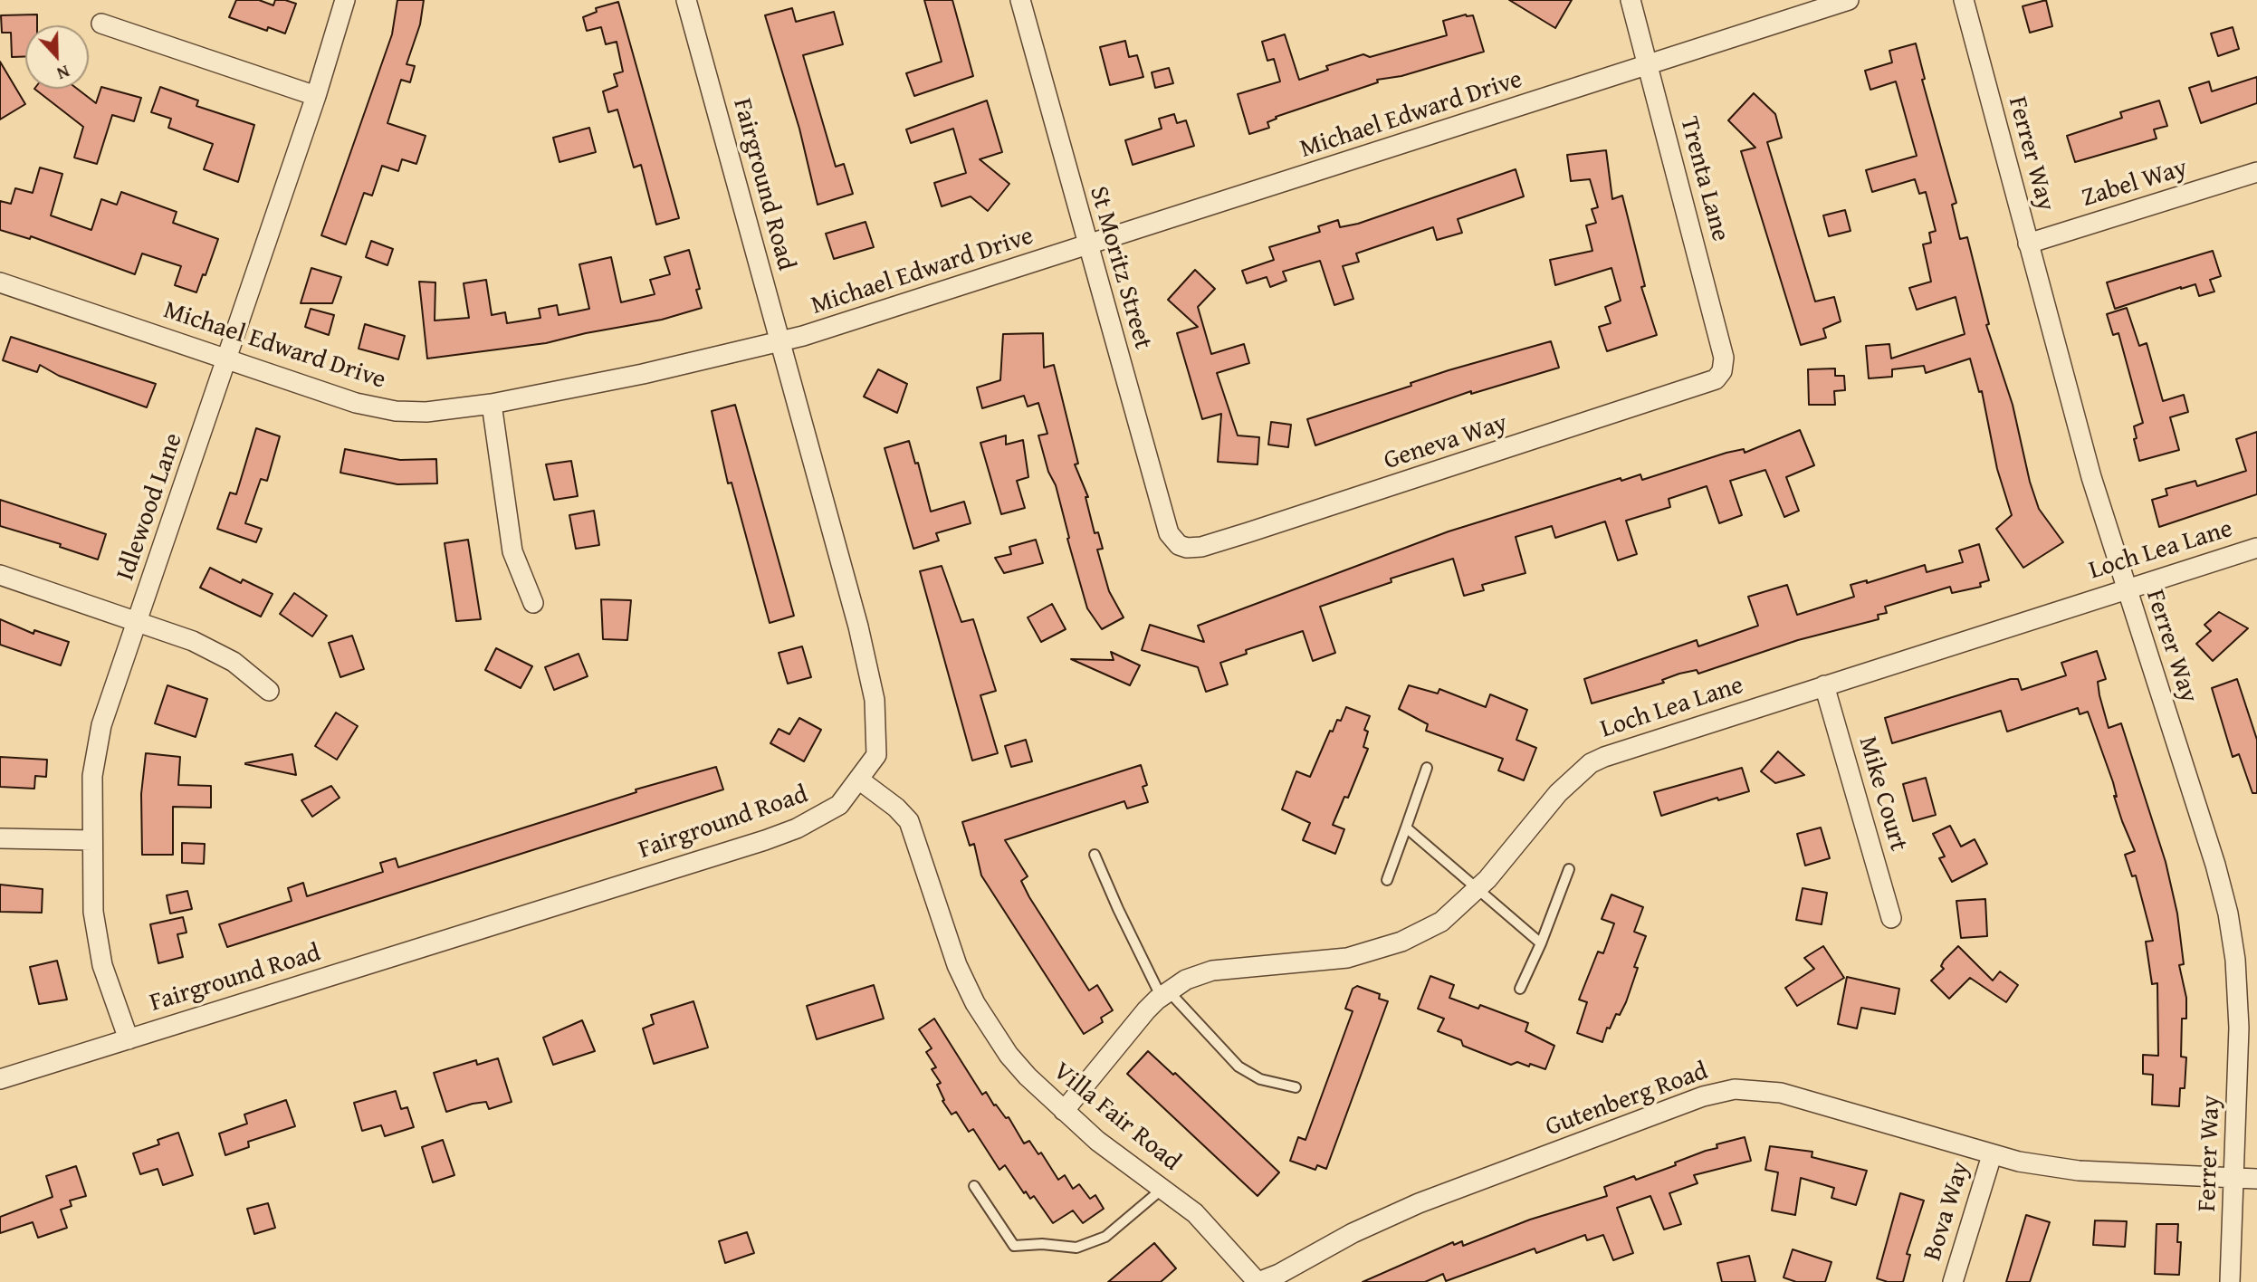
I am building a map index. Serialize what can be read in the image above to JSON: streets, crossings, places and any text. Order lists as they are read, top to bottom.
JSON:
{
  "streets": {
    "street": [
      "Michael Edward Drive",
      "Ferrer Way",
      "Trenta Lane",
      "Zabel Way",
      "Fairground Road",
      "St Moritz Street",
      "Geneva Way",
      "Idlewood Lane",
      "Loch Lea Lane",
      "Mike Court",
      "Gutenberg Road",
      "Villa Fair Road",
      "Bova Way"
    ]
  },
  "crossings": [
    ["Michael Edward Drive", "Trenta Lane"],
    ["Michael Edward Drive", "Fairground Road"],
    ["Michael Edward Drive", "St Moritz Street"],
    ["Michael Edward Drive", "Idlewood Lane"],
    ["Ferrer Way", "Zabel Way"],
    ["Ferrer Way", "Loch Lea Lane"],
    ["Ferrer Way", "Gutenberg Road"],
    ["Trenta Lane", "Geneva Way"],
    ["Fairground Road", "Idlewood Lane"],
    ["Fairground Road", "Villa Fair Road"],
    ["St Moritz Street", "Geneva Way"],
    ["Loch Lea Lane", "Mike Court"],
    ["Loch Lea Lane", "Villa Fair Road"],
    ["Gutenberg Road", "Villa Fair Road"],
    ["Gutenberg Road", "Bova Way"]
  ],
  "north": "bottom"
}
